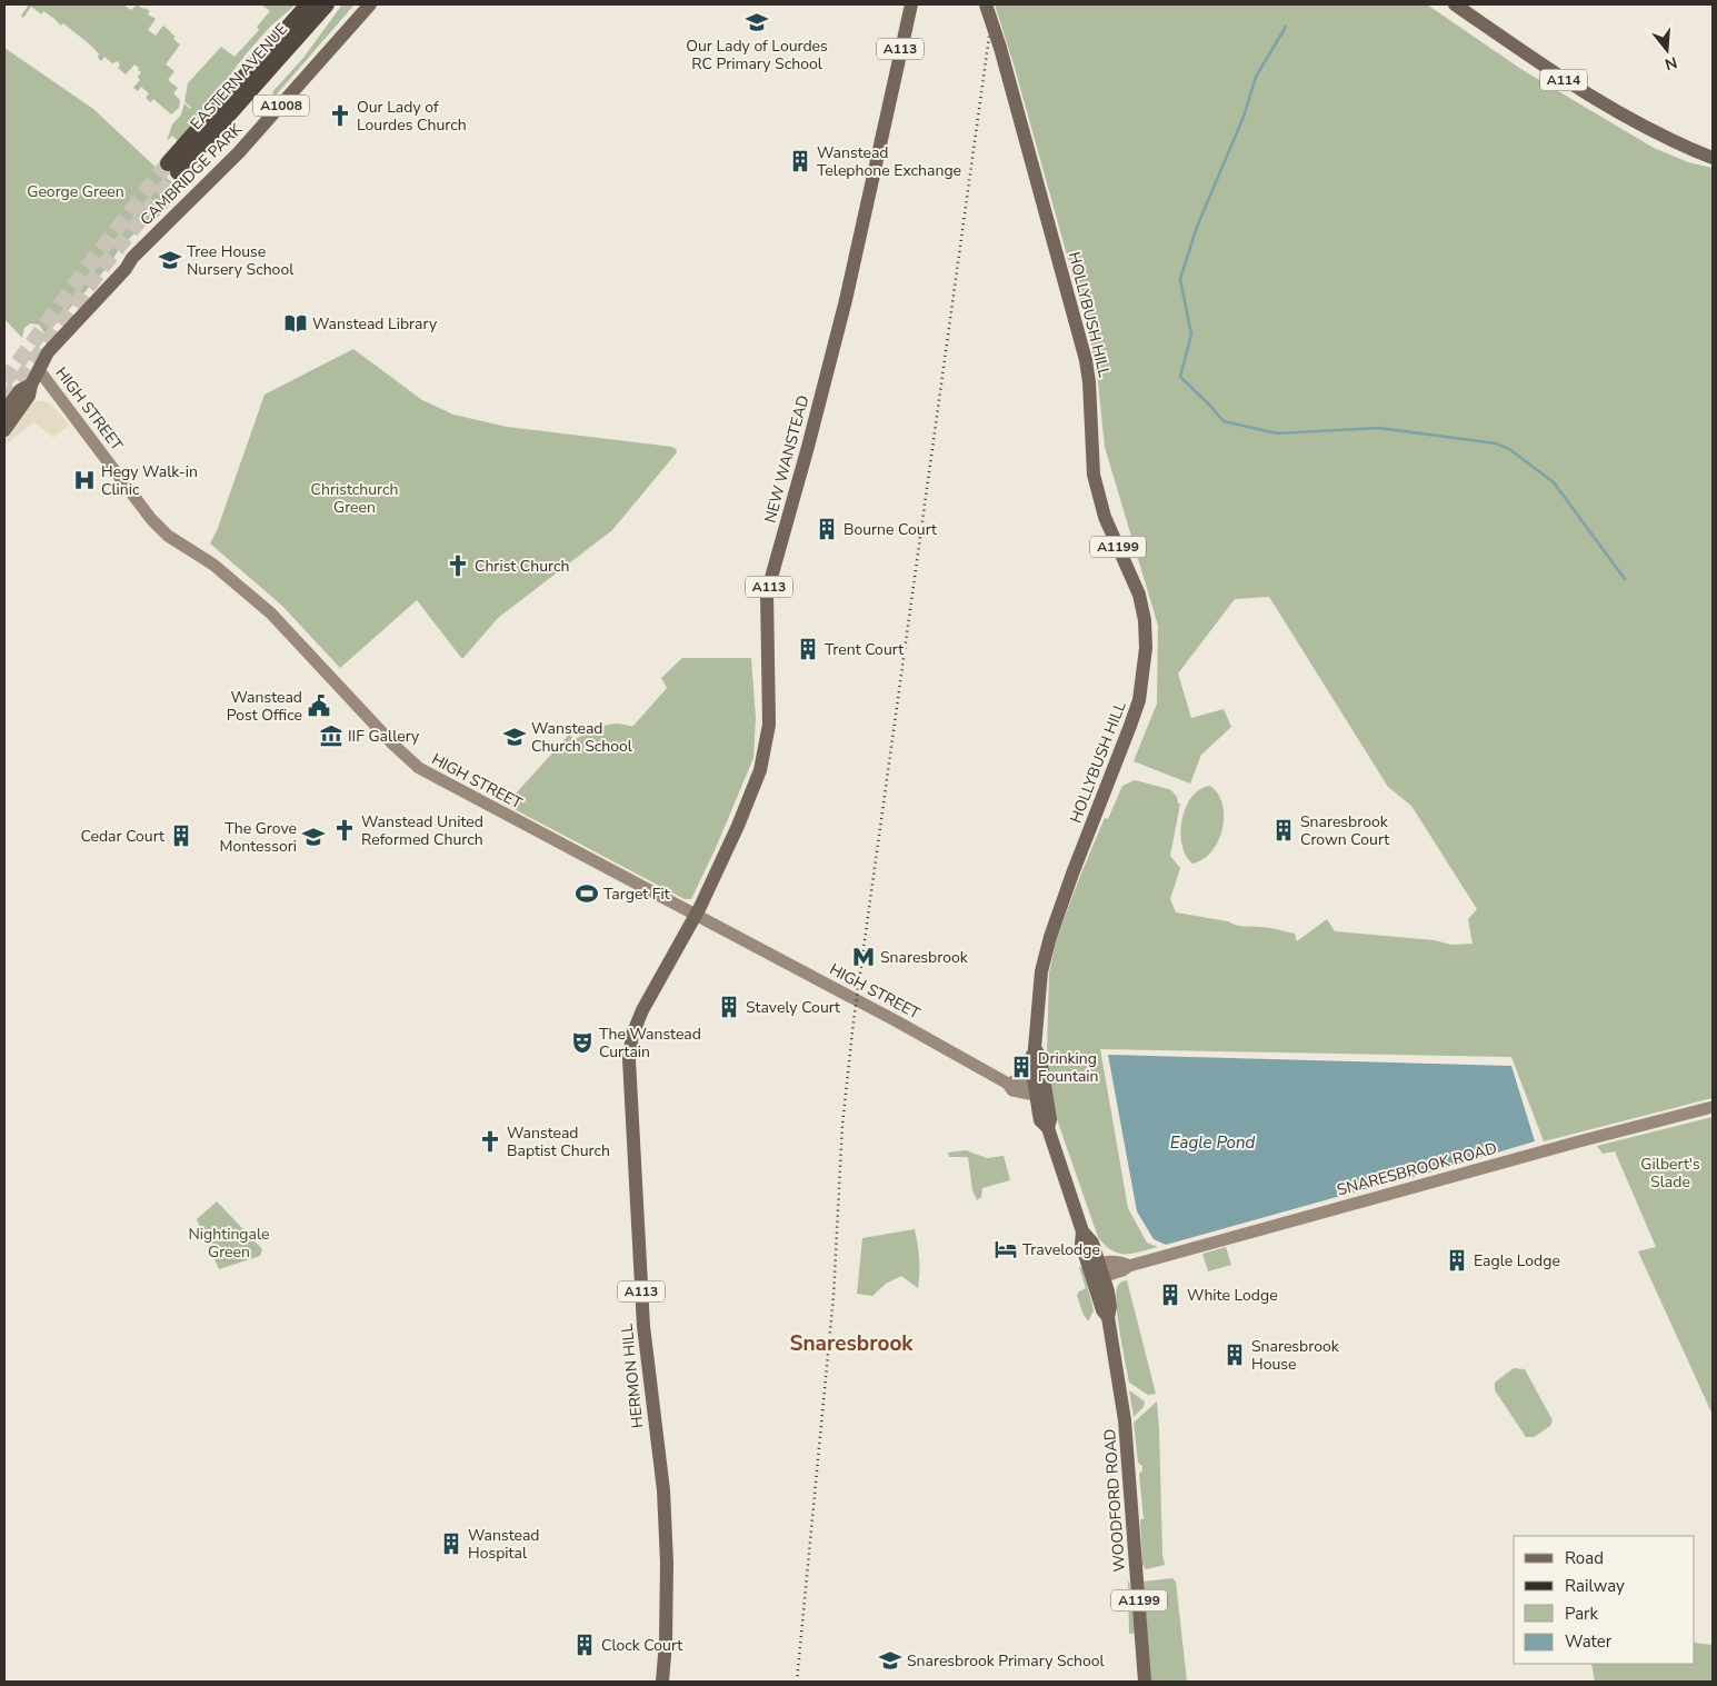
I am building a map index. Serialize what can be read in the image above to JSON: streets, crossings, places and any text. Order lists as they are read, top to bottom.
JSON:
{
  "streets": {
    "highway": ["EASTERN AVENUE"],
    "main road": [
      "A113",
      "A114",
      "A1008",
      "CAMBRIDGE PARK",
      "HOLLYBUSH HILL",
      "NEW WANSTEAD",
      "A1199",
      "HERMON HILL",
      "WOODFORD ROAD"
    ],
    "street": ["HIGH STREET", "SNARESBROOK ROAD"]
  },
  "crossings": [
    ["A1008", "CAMBRIDGE PARK"],
    ["A1008", "HIGH STREET"],
    ["CAMBRIDGE PARK", "HIGH STREET"],
    ["HOLLYBUSH HILL", "HIGH STREET"],
    ["HOLLYBUSH HILL", "SNARESBROOK ROAD"],
    ["HOLLYBUSH HILL", "WOODFORD ROAD"],
    ["HIGH STREET", "NEW WANSTEAD"],
    ["HIGH STREET", "HERMON HILL"],
    ["NEW WANSTEAD", "HERMON HILL"]
  ],
  "districts": ["Snaresbrook"],
  "water": ["Eagle Pond"],
  "parks": [
    "George Green",
    "Christchurch Green",
    "Gilbert's Slade",
    "Nightingale Green"
  ],
  "places": {
    "school or university": [
      "Our Lady of Lourdes RC Primary School",
      "Tree House Nursery School",
      "Wanstead Church School",
      "The Grove Montessori",
      "Snaresbrook Primary School"
    ],
    "church": [
      "Our Lady of Lourdes Church",
      "Christ Church",
      "Wanstead United Reformed Church",
      "Wanstead Baptist Church"
    ],
    "building": [
      "Wanstead Telephone Exchange",
      "Bourne Court",
      "Trent Court",
      "Snaresbrook Crown Court",
      "Cedar Court",
      "Stavely Court",
      "Drinking Fountain",
      "Eagle Lodge",
      "White Lodge",
      "Snaresbrook House",
      "Wanstead Hospital",
      "Clock Court"
    ],
    "library": ["Wanstead Library"],
    "hospital": ["Hegy Walk-in Clinic"],
    "public building": ["Wanstead Post Office"],
    "museum": ["IIF Gallery"],
    "sports": ["Target Fit"],
    "metro station": ["Snaresbrook"],
    "theatre": ["The Wanstead Curtain"],
    "hotel": ["Travelodge"]
  },
  "legend": [
    "Road",
    "Railway",
    "Park",
    "Water"
  ],
  "north": "bottom"
}
